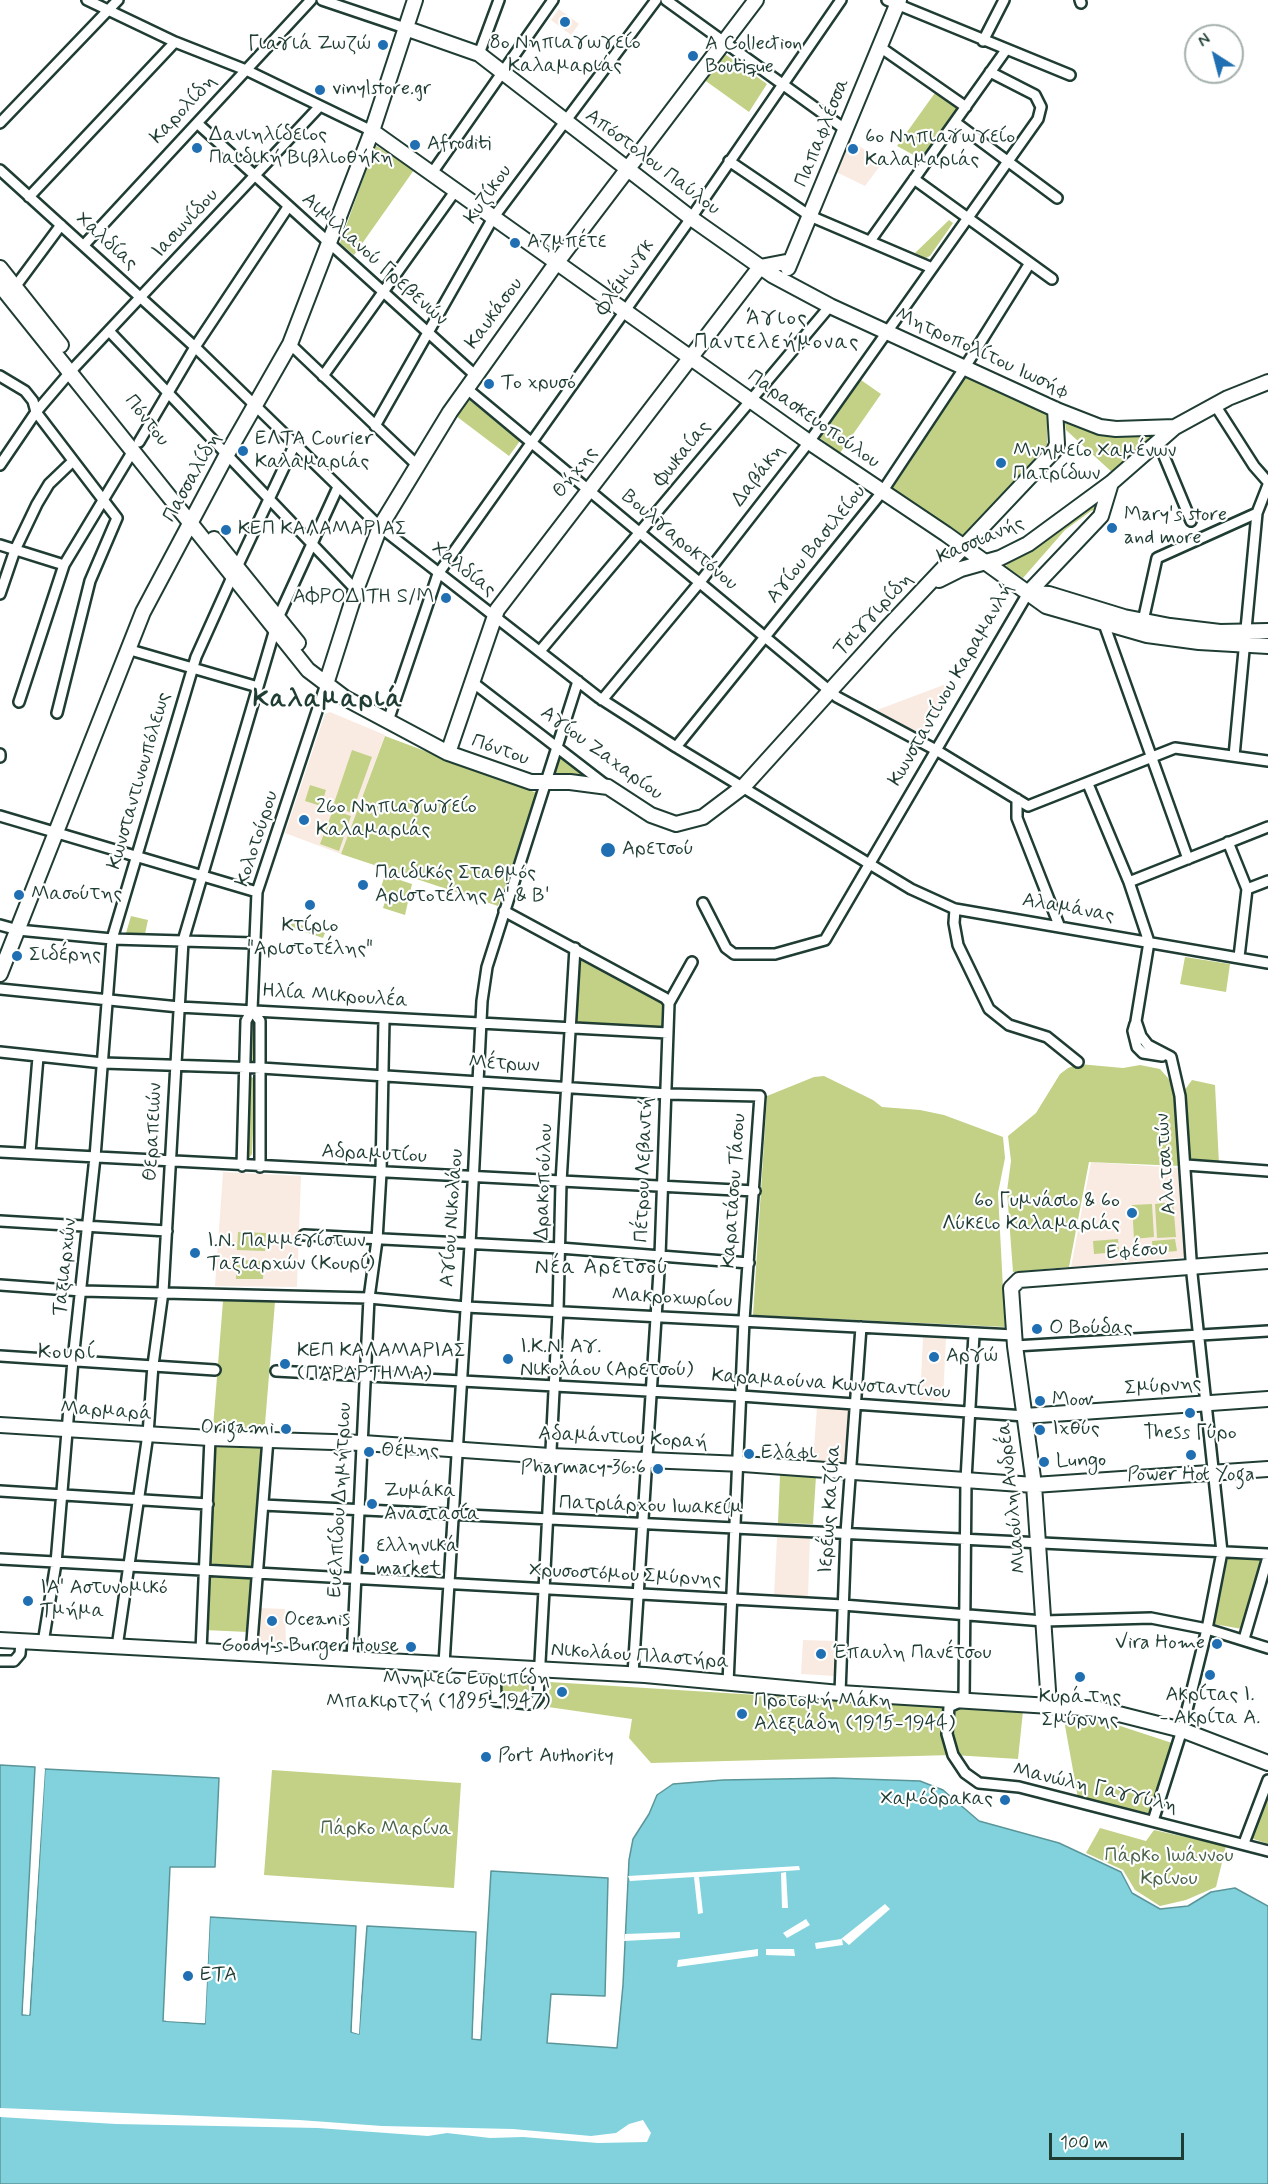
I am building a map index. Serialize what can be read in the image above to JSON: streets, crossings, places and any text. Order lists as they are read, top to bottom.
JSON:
{
  "streets": {
    "main road": [
      "Παπαφλέσσα",
      "Απόστολου Παύλου",
      "Καυκάσου",
      "Μητροπολίτου Ιωσήφ",
      "Παρασκευοπούλου",
      "Πόντου",
      "Θήχης",
      "Πασσαλίδη",
      "Κασσιανής",
      "Τσιγγιρίδη",
      "Κωνσταντίνου Καραμανλή",
      "Αγίου Ζαχαρίου",
      "Εφέσου",
      "Σμύρνης",
      "Μαρμαρά",
      "Αδαμάντιου Κοραή",
      "Μιαούλη Ανδρέα",
      "Νικολάου Πλαστήρα"
    ],
    "street": [
      "Καρολίδη",
      "Κυζίκου",
      "Ιασωνίδου",
      "Χαλδίας",
      "Αιμιλιανού Γρεβενών",
      "Φλέμινγκ",
      "Φωκαίας",
      "Δαβάκη",
      "Βουλγαροκτόνου",
      "Αγίου Βασιλείου",
      "Κωνσταντινουπόλεως",
      "Κολοτούρου",
      "Αλαμάνας",
      "Ηλία Μικρουλέα",
      "Μέτρων",
      "Θεραπειών",
      "Αδραμυτίου",
      "Αλατσατών",
      "Πέτρου Λεβαντή",
      "Δρακοπούλου",
      "Καρατάσου Τάσου",
      "Αγίου Νικολάου",
      "Ταξιαρχών",
      "Μακροχωρίου",
      "Καραμαούνα Κωνσταντίνου",
      "Ευελπίδου Δημήτριου",
      "Πατριάρχου Ιωακείμ",
      "Ιερέως Καζίκα",
      "Χρυσοστόμου Σμύρνης",
      "Μανώλη Γαγγύλη"
    ]
  },
  "crossings": [
    ["Καρολίδη", "Χαλδίας"],
    ["Καρολίδη", "Αιμιλιανού Γρεβενών"],
    ["Παπαφλέσσα", "Απόστολου Παύλου"],
    ["Παπαφλέσσα", "Μητροπολίτου Ιωσήφ"],
    ["Απόστολου Παύλου", "Κυζίκου"],
    ["Απόστολου Παύλου", "Φλέμινγκ"],
    ["Απόστολου Παύλου", "Καυκάσου"],
    ["Απόστολου Παύλου", "Μητροπολίτου Ιωσήφ"],
    ["Απόστολου Παύλου", "Θήχης"],
    ["Απόστολου Παύλου", "Πασσαλίδη"],
    ["Κυζίκου", "Αιμιλιανού Γρεβενών"],
    ["Κυζίκου", "Παρασκευοπούλου"],
    ["Ιασωνίδου", "Χαλδίας"],
    ["Ιασωνίδου", "Αιμιλιανού Γρεβενών"],
    ["Ιασωνίδου", "Πόντου"],
    ["Χαλδίας", "Φλέμινγκ"],
    ["Χαλδίας", "Καυκάσου"],
    ["Χαλδίας", "Φωκαίας"],
    ["Χαλδίας", "Θήχης"],
    ["Χαλδίας", "Δαβάκη"],
    ["Χαλδίας", "Πασσαλίδη"],
    ["Χαλδίας", "Αγίου Βασιλείου"],
    ["Χαλδίας", "Τσιγγιρίδη"],
    ["Χαλδίας", "Κωνσταντίνου Καραμανλή"],
    ["Χαλδίας", "Αγίου Ζαχαρίου"],
    ["Χαλδίας", "Κωνσταντινουπόλεως"],
    ["Χαλδίας", "Αλαμάνας"],
    ["Χαλδίας", "Θεραπειών"],
    ["Χαλδίας", "Αγίου Νικολάου"],
    ["Αιμιλιανού Γρεβενών", "Καυκάσου"],
    ["Αιμιλιανού Γρεβενών", "Πασσαλίδη"],
    ["Φλέμινγκ", "Παρασκευοπούλου"],
    ["Φλέμινγκ", "Πόντου"],
    ["Φλέμινγκ", "Βουλγαροκτόνου"],
    ["Καυκάσου", "Παρασκευοπούλου"],
    ["Καυκάσου", "Πόντου"],
    ["Καυκάσου", "Βουλγαροκτόνου"],
    ["Καυκάσου", "Κολοτούρου"],
    ["Μητροπολίτου Ιωσήφ", "Φωκαίας"],
    ["Μητροπολίτου Ιωσήφ", "Δαβάκη"],
    ["Μητροπολίτου Ιωσήφ", "Αγίου Βασιλείου"],
    ["Μητροπολίτου Ιωσήφ", "Τσιγγιρίδη"],
    ["Παρασκευοπούλου", "Φωκαίας"],
    ["Παρασκευοπούλου", "Θήχης"],
    ["Παρασκευοπούλου", "Δαβάκη"],
    ["Παρασκευοπούλου", "Πασσαλίδη"],
    ["Παρασκευοπούλου", "Κασσιανής"],
    ["Παρασκευοπούλου", "Αγίου Βασιλείου"],
    ["Παρασκευοπούλου", "Τσιγγιρίδη"],
    ["Παρασκευοπούλου", "Κωνσταντίνου Καραμανλή"],
    ["Πόντου", "Θήχης"],
    ["Πόντου", "Πασσαλίδη"],
    ["Πόντου", "Αγίου Ζαχαρίου"],
    ["Πόντου", "Κωνσταντινουπόλεως"],
    ["Πόντου", "Κολοτούρου"],
    ["Πόντου", "Θεραπειών"],
    ["Πόντου", "Αγίου Νικολάου"],
    ["Φωκαίας", "Βουλγαροκτόνου"],
    ["Θήχης", "Βουλγαροκτόνου"],
    ["Θήχης", "Αγίου Ζαχαρίου"],
    ["Δαβάκη", "Βουλγαροκτόνου"],
    ["Βουλγαροκτόνου", "Αγίου Βασιλείου"],
    ["Βουλγαροκτόνου", "Τσιγγιρίδη"],
    ["Βουλγαροκτόνου", "Κωνσταντίνου Καραμανλή"],
    ["Κασσιανής", "Τσιγγιρίδη"],
    ["Κασσιανής", "Κωνσταντίνου Καραμανλή"],
    ["Τσιγγιρίδη", "Αγίου Ζαχαρίου"],
    ["Κωνσταντίνου Καραμανλή", "Αλαμάνας"],
    ["Αγίου Ζαχαρίου", "Αγίου Νικολάου"],
    ["Κωνσταντινουπόλεως", "Ηλία Μικρουλέα"],
    ["Κωνσταντινουπόλεως", "Ταξιαρχών"],
    ["Κολοτούρου", "Ηλία Μικρουλέα"],
    ["Κολοτούρου", "Μέτρων"],
    ["Κολοτούρου", "Αδραμυτίου"],
    ["Αλαμάνας", "Αλατσατών"],
    ["Ηλία Μικρουλέα", "Θεραπειών"],
    ["Ηλία Μικρουλέα", "Πέτρου Λεβαντή"],
    ["Ηλία Μικρουλέα", "Δρακοπούλου"],
    ["Ηλία Μικρουλέα", "Αγίου Νικολάου"],
    ["Ηλία Μικρουλέα", "Ταξιαρχών"],
    ["Ηλία Μικρουλέα", "Ευελπίδου Δημήτριου"],
    ["Μέτρων", "Θεραπειών"],
    ["Μέτρων", "Πέτρου Λεβαντή"],
    ["Μέτρων", "Δρακοπούλου"],
    ["Μέτρων", "Καρατάσου Τάσου"],
    ["Μέτρων", "Αγίου Νικολάου"],
    ["Μέτρων", "Ταξιαρχών"],
    ["Μέτρων", "Ευελπίδου Δημήτριου"],
    ["Θεραπειών", "Αδραμυτίου"],
    ["Θεραπειών", "Μακροχωρίου"],
    ["Θεραπειών", "Μαρμαρά"],
    ["Θεραπειών", "Χρυσοστόμου Σμύρνης"],
    ["Θεραπειών", "Νικολάου Πλαστήρα"],
    ["Αδραμυτίου", "Πέτρου Λεβαντή"],
    ["Αδραμυτίου", "Δρακοπούλου"],
    ["Αδραμυτίου", "Καρατάσου Τάσου"],
    ["Αδραμυτίου", "Αγίου Νικολάου"],
    ["Αδραμυτίου", "Ταξιαρχών"],
    ["Αδραμυτίου", "Ευελπίδου Δημήτριου"],
    ["Αλατσατών", "Εφέσου"],
    ["Αλατσατών", "Μακροχωρίου"],
    ["Αλατσατών", "Σμύρνης"],
    ["Αλατσατών", "Αδαμάντιου Κοραή"],
    ["Αλατσατών", "Πατριάρχου Ιωακείμ"],
    ["Αλατσατών", "Χρυσοστόμου Σμύρνης"],
    ["Αλατσατών", "Νικολάου Πλαστήρα"],
    ["Αλατσατών", "Μανώλη Γαγγύλη"],
    ["Πέτρου Λεβαντή", "Μακροχωρίου"],
    ["Πέτρου Λεβαντή", "Καραμαούνα Κωνσταντίνου"],
    ["Πέτρου Λεβαντή", "Αδαμάντιου Κοραή"],
    ["Πέτρου Λεβαντή", "Πατριάρχου Ιωακείμ"],
    ["Πέτρου Λεβαντή", "Χρυσοστόμου Σμύρνης"],
    ["Πέτρου Λεβαντή", "Νικολάου Πλαστήρα"],
    ["Δρακοπούλου", "Μακροχωρίου"],
    ["Δρακοπούλου", "Καραμαούνα Κωνσταντίνου"],
    ["Δρακοπούλου", "Αδαμάντιου Κοραή"],
    ["Δρακοπούλου", "Πατριάρχου Ιωακείμ"],
    ["Δρακοπούλου", "Χρυσοστόμου Σμύρνης"],
    ["Δρακοπούλου", "Νικολάου Πλαστήρα"],
    ["Καρατάσου Τάσου", "Μακροχωρίου"],
    ["Καρατάσου Τάσου", "Καραμαούνα Κωνσταντίνου"],
    ["Καρατάσου Τάσου", "Αδαμάντιου Κοραή"],
    ["Καρατάσου Τάσου", "Πατριάρχου Ιωακείμ"],
    ["Καρατάσου Τάσου", "Χρυσοστόμου Σμύρνης"],
    ["Καρατάσου Τάσου", "Νικολάου Πλαστήρα"],
    ["Αγίου Νικολάου", "Μακροχωρίου"],
    ["Αγίου Νικολάου", "Καραμαούνα Κωνσταντίνου"],
    ["Αγίου Νικολάου", "Αδαμάντιου Κοραή"],
    ["Αγίου Νικολάου", "Πατριάρχου Ιωακείμ"],
    ["Αγίου Νικολάου", "Χρυσοστόμου Σμύρνης"],
    ["Αγίου Νικολάου", "Νικολάου Πλαστήρα"],
    ["Εφέσου", "Μιαούλη Ανδρέα"],
    ["Ταξιαρχών", "Μακροχωρίου"],
    ["Ταξιαρχών", "Μαρμαρά"],
    ["Ταξιαρχών", "Χρυσοστόμου Σμύρνης"],
    ["Ταξιαρχών", "Νικολάου Πλαστήρα"],
    ["Μακροχωρίου", "Μιαούλη Ανδρέα"],
    ["Μακροχωρίου", "Ευελπίδου Δημήτριου"],
    ["Μακροχωρίου", "Ιερέως Καζίκα"],
    ["Καραμαούνα Κωνσταντίνου", "Σμύρνης"],
    ["Καραμαούνα Κωνσταντίνου", "Μιαούλη Ανδρέα"],
    ["Καραμαούνα Κωνσταντίνου", "Ευελπίδου Δημήτριου"],
    ["Καραμαούνα Κωνσταντίνου", "Ιερέως Καζίκα"],
    ["Σμύρνης", "Μιαούλη Ανδρέα"],
    ["Μαρμαρά", "Αδαμάντιου Κοραή"],
    ["Αδαμάντιου Κοραή", "Μιαούλη Ανδρέα"],
    ["Αδαμάντιου Κοραή", "Ευελπίδου Δημήτριου"],
    ["Αδαμάντιου Κοραή", "Ιερέως Καζίκα"],
    ["Μιαούλη Ανδρέα", "Πατριάρχου Ιωακείμ"],
    ["Μιαούλη Ανδρέα", "Χρυσοστόμου Σμύρνης"],
    ["Μιαούλη Ανδρέα", "Νικολάου Πλαστήρα"],
    ["Ευελπίδου Δημήτριου", "Πατριάρχου Ιωακείμ"],
    ["Ευελπίδου Δημήτριου", "Χρυσοστόμου Σμύρνης"],
    ["Ευελπίδου Δημήτριου", "Νικολάου Πλαστήρα"],
    ["Πατριάρχου Ιωακείμ", "Ιερέως Καζίκα"],
    ["Ιερέως Καζίκα", "Χρυσοστόμου Σμύρνης"],
    ["Ιερέως Καζίκα", "Νικολάου Πλαστήρα"],
    ["Νικολάου Πλαστήρα", "Μανώλη Γαγγύλη"]
  ],
  "districts": [
    "Άγιος Παντελεήμονας",
    "Καλαμαριά",
    "Νέα Αρετσού",
    "Κουρί"
  ],
  "parks": ["Πάρκο Μαρίνα", "Πάρκο Ιωάννου Κρίνου"],
  "places": [
    "8ο Νηπιαγωγείο Καλαμαριάς",
    "Γιαγιά Ζωζώ",
    "A Collection Boutique",
    "vinylstore.gr",
    "Afroditi",
    "Δανιηλίδειος Παιδική Βιβλιοθήκη",
    "6ο Νηπιαγωγείο Καλαμαριάς",
    "Αζμπέτε",
    "Το χρυσό",
    "ΕΛΤΑ Courier Καλαμαριάς",
    "Μνημείο Χαμένων Πατρίδων",
    "Mary's store and more",
    "ΚΕΠ ΚΑΛΑΜΑΡΙΑΣ",
    "ΑΦΡΟΔΙΤΗ S/M",
    "26ο Νηπιαγωγείο Καλαμαριάς",
    "Αρετσού",
    "Παιδικός Σταθμός Αριστοτέλης Α' & Β'",
    "Μασούτης",
    "Κτίριο \"Αριστοτέλης\"",
    "Σιδέρης",
    "6ο Γυμνάσιο & 6ο Λύκειο Καλαμαριάς",
    "Ι.Ν. Παμμεγίστων Ταξιαρχών (Κουρί)",
    "Ο Βούδας",
    "Αργώ",
    "Ι.Κ.Ν. Αγ. Νικολάου (Αρετσού)",
    "ΚΕΠ ΚΑΛΑΜΑΡΙΑΣ (ΠΑΡΑΡΤΗΜΑ)",
    "Moov",
    "Thess Γύρο",
    "Origami",
    "Ιχθύς",
    "Θέμης",
    "Ελάφι",
    "Power Hot Yoga",
    "Lungo",
    "Pharmacy 36.6",
    "Ζυμάκα Αναστασία",
    "ελληνικά market",
    "ΙΑ' Αστυνομικό Τμήμα",
    "Oceanis",
    "Vira Home",
    "Goody's Burger House",
    "Έπαυλη Πανέτσου",
    "Ακρίτας Ι. - Ακρίτα Α.",
    "Κυρά της Σμύρνης",
    "Μνημείο Ευριπίδη Μπακιρτζή (1895-1947)",
    "Προτομή Μάκη Αλεξιάδη (1915-1944)",
    "Port Authority",
    "Χαμόδρακας",
    "ΕΤΑ"
  ],
  "scale_bar": "100 m",
  "north": "top left"
}
